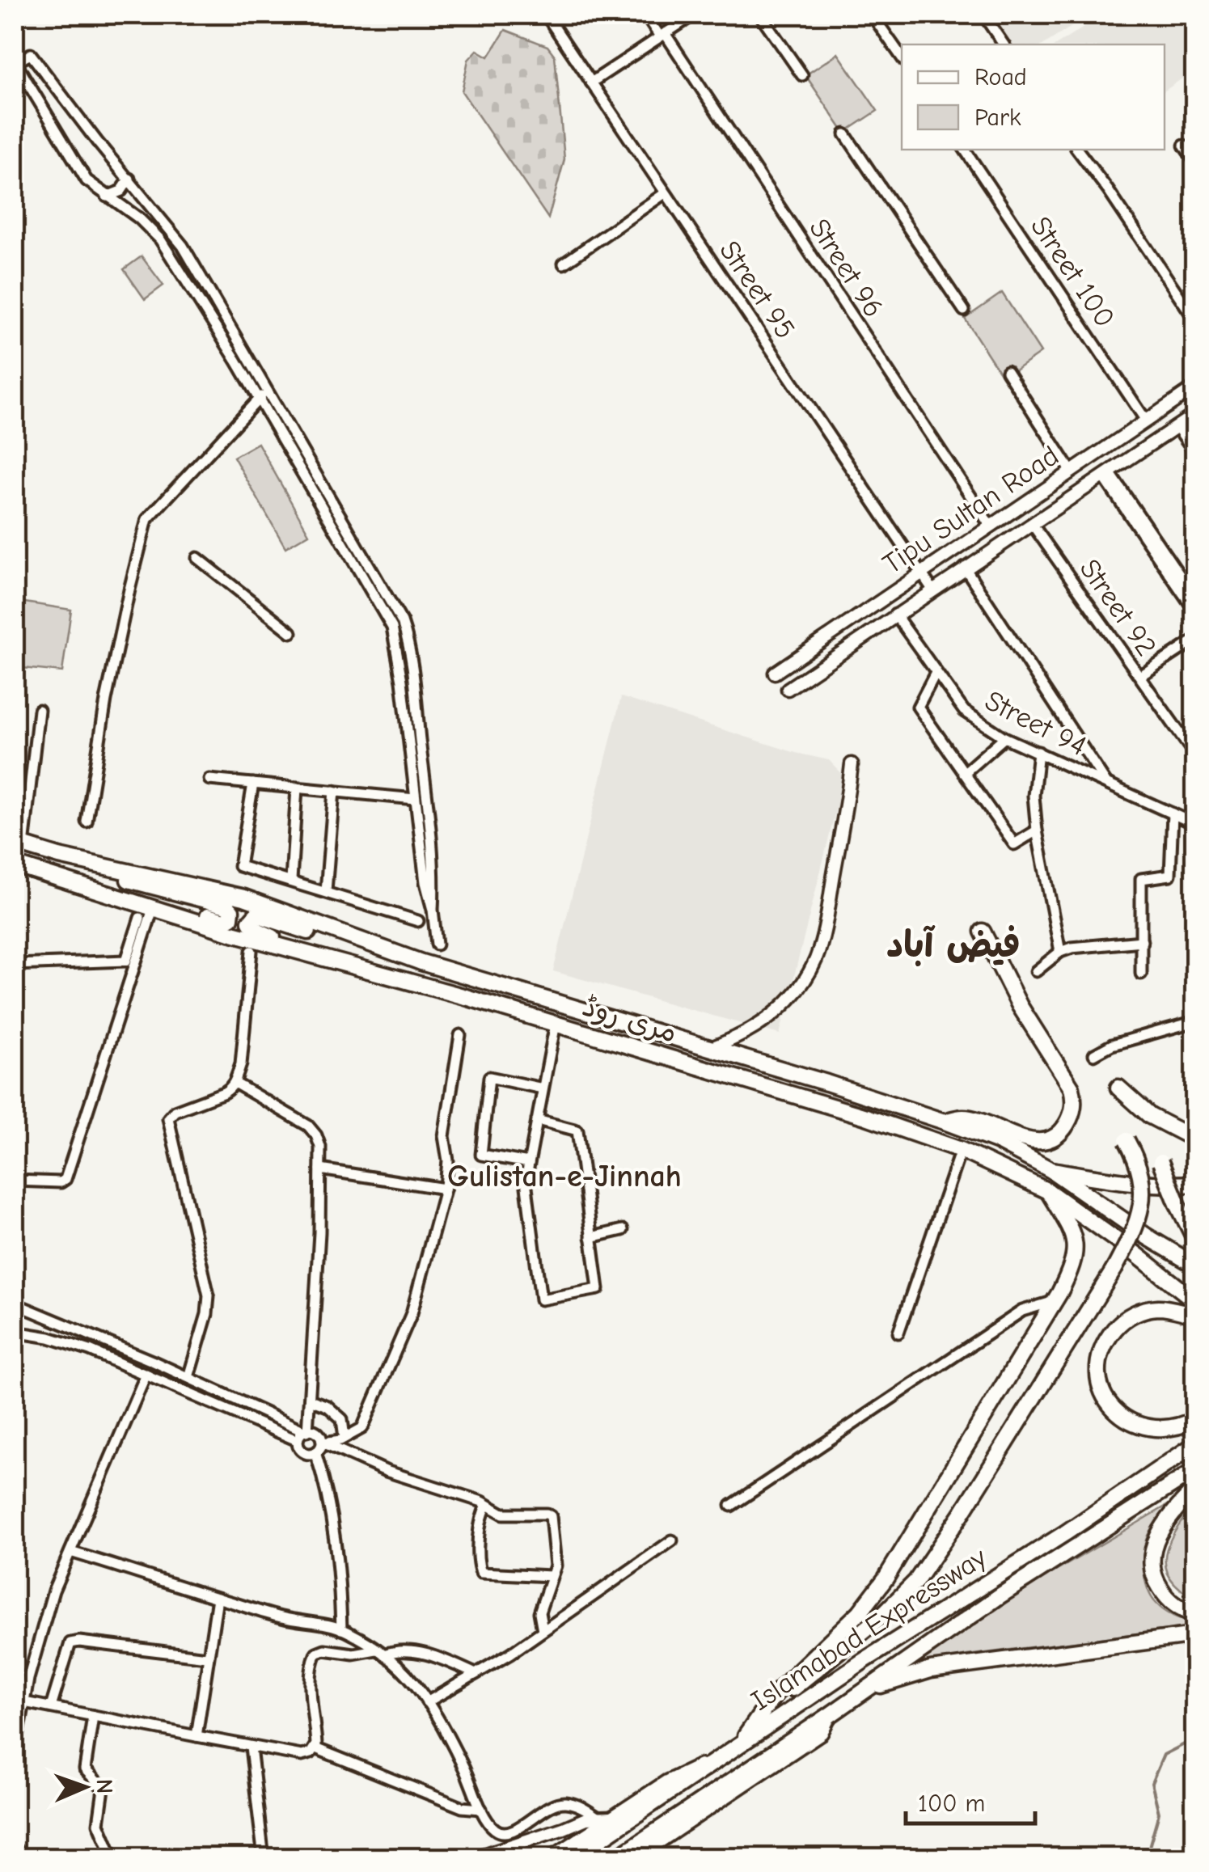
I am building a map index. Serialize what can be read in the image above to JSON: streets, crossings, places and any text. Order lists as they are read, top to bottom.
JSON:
{
  "streets": {
    "main road": ["مری روڈ", "Islamabad Expressway"],
    "street": [
      "Street 96",
      "Street 100",
      "Street 95",
      "Tipu Sultan Road",
      "Street 92",
      "Street 94"
    ]
  },
  "crossings": [
    ["Street 96", "Tipu Sultan Road"],
    ["Street 100", "Tipu Sultan Road"],
    ["Street 95", "Tipu Sultan Road"],
    ["Tipu Sultan Road", "Street 92"],
    ["Tipu Sultan Road", "Street 94"]
  ],
  "districts": ["فیض آباد", "Gulistan-e-Jinnah"],
  "legend": ["Road", "Park"],
  "scale_bar": "100 m",
  "north": "right"
}
